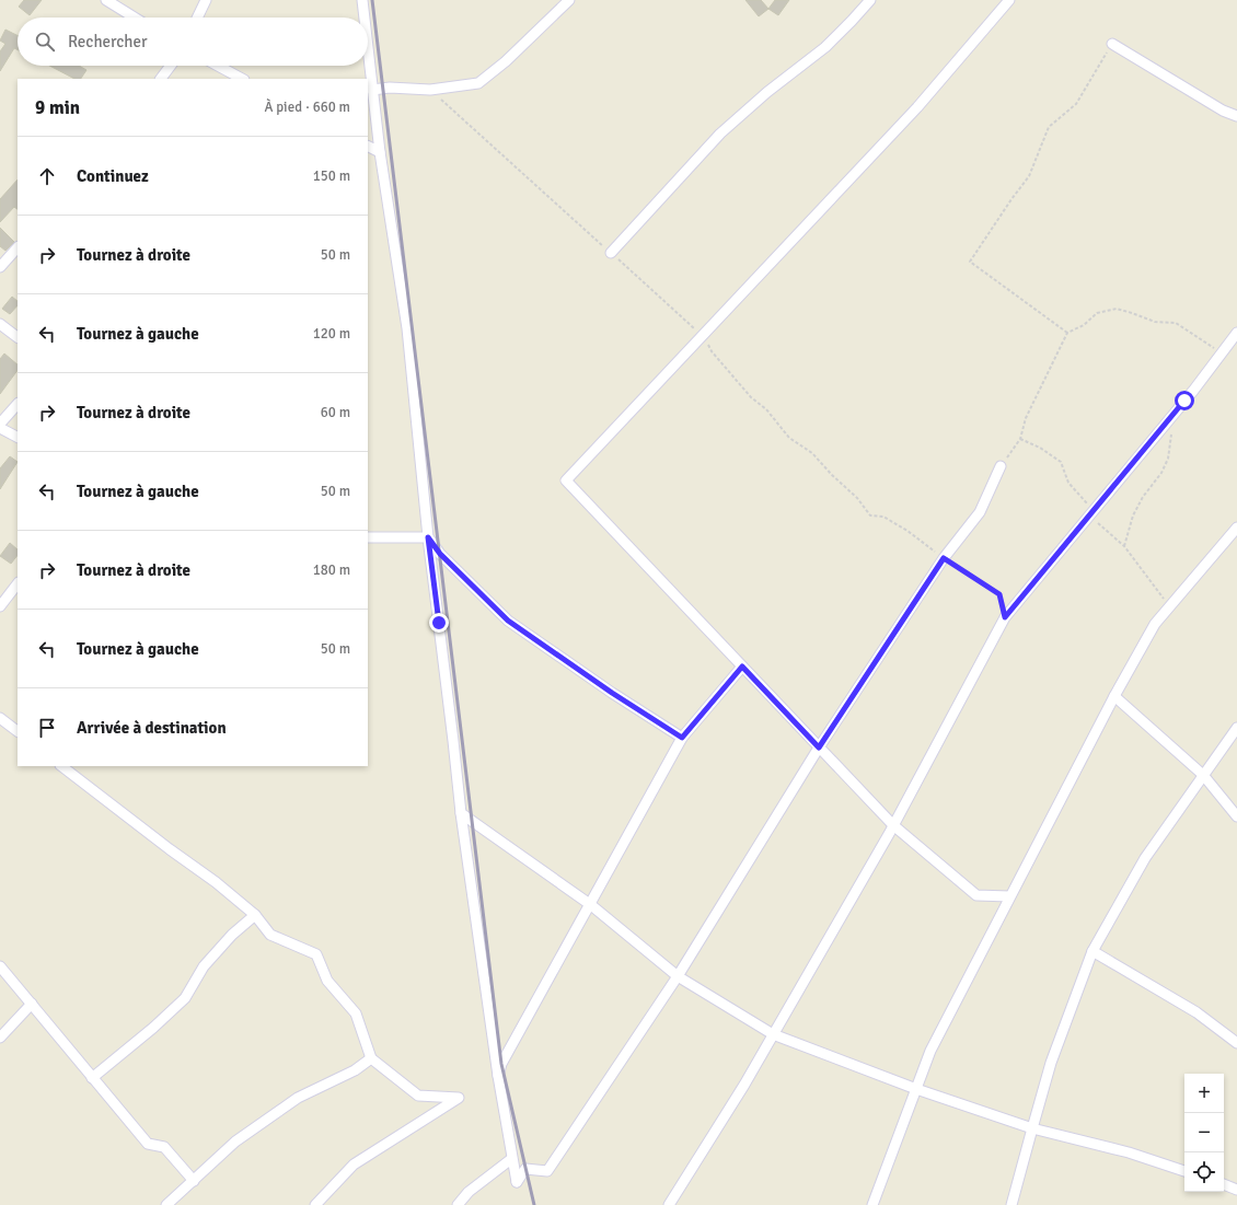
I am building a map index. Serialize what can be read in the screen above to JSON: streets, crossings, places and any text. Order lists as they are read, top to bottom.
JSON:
{
  "page": {
    "search": "Rechercher",
    "heading": ["9 min", "À pied · 660 m"],
    "list": [
      ["Continuez", "150 m"],
      ["Tournez à droite", "50 m"],
      ["Tournez à gauche", "120 m"],
      ["Tournez à droite", "60 m"],
      ["Tournez à gauche", "50 m"],
      ["Tournez à droite", "180 m"],
      ["Tournez à gauche", "50 m"],
      "Arrivée à destination"
    ],
    "map_buttons": ["+", "−"]
  }
}
